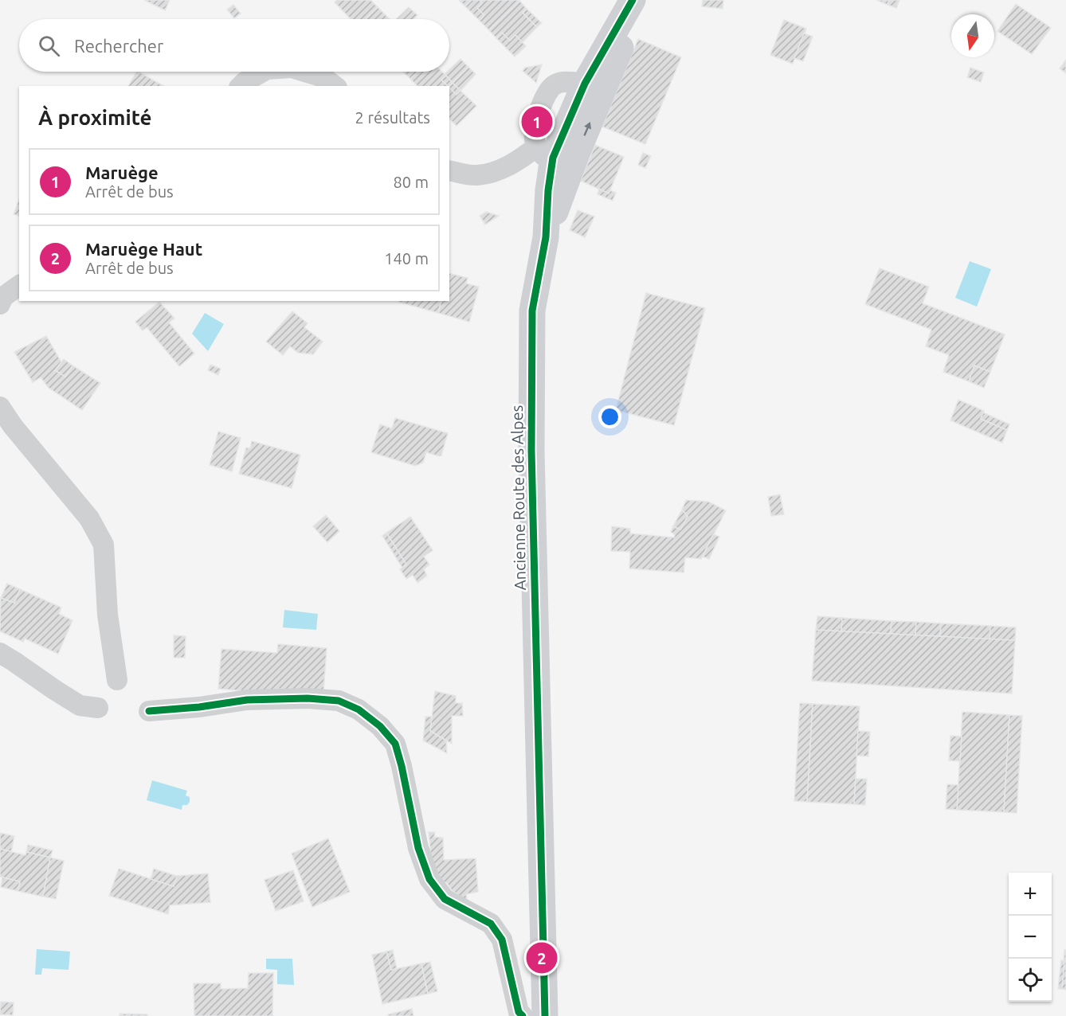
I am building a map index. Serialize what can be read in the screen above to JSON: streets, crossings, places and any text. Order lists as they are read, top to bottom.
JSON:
{
  "streets": {
    "main road": ["Ancienne Route des Alpes"]
  },
  "north": "bottom",
  "page": {
    "search": "Rechercher",
    "heading": ["À proximité", "2 résultats"],
    "pins": ["1", "2"],
    "list": [
      {
        "mark": "1",
        "name": "Maruège",
        "note": "Arrêt de bus",
        "value": "80 m"
      },
      {
        "mark": "2",
        "name": "Maruège Haut",
        "note": "Arrêt de bus",
        "value": "140 m"
      }
    ],
    "map_buttons": ["+", "−"]
  }
}
